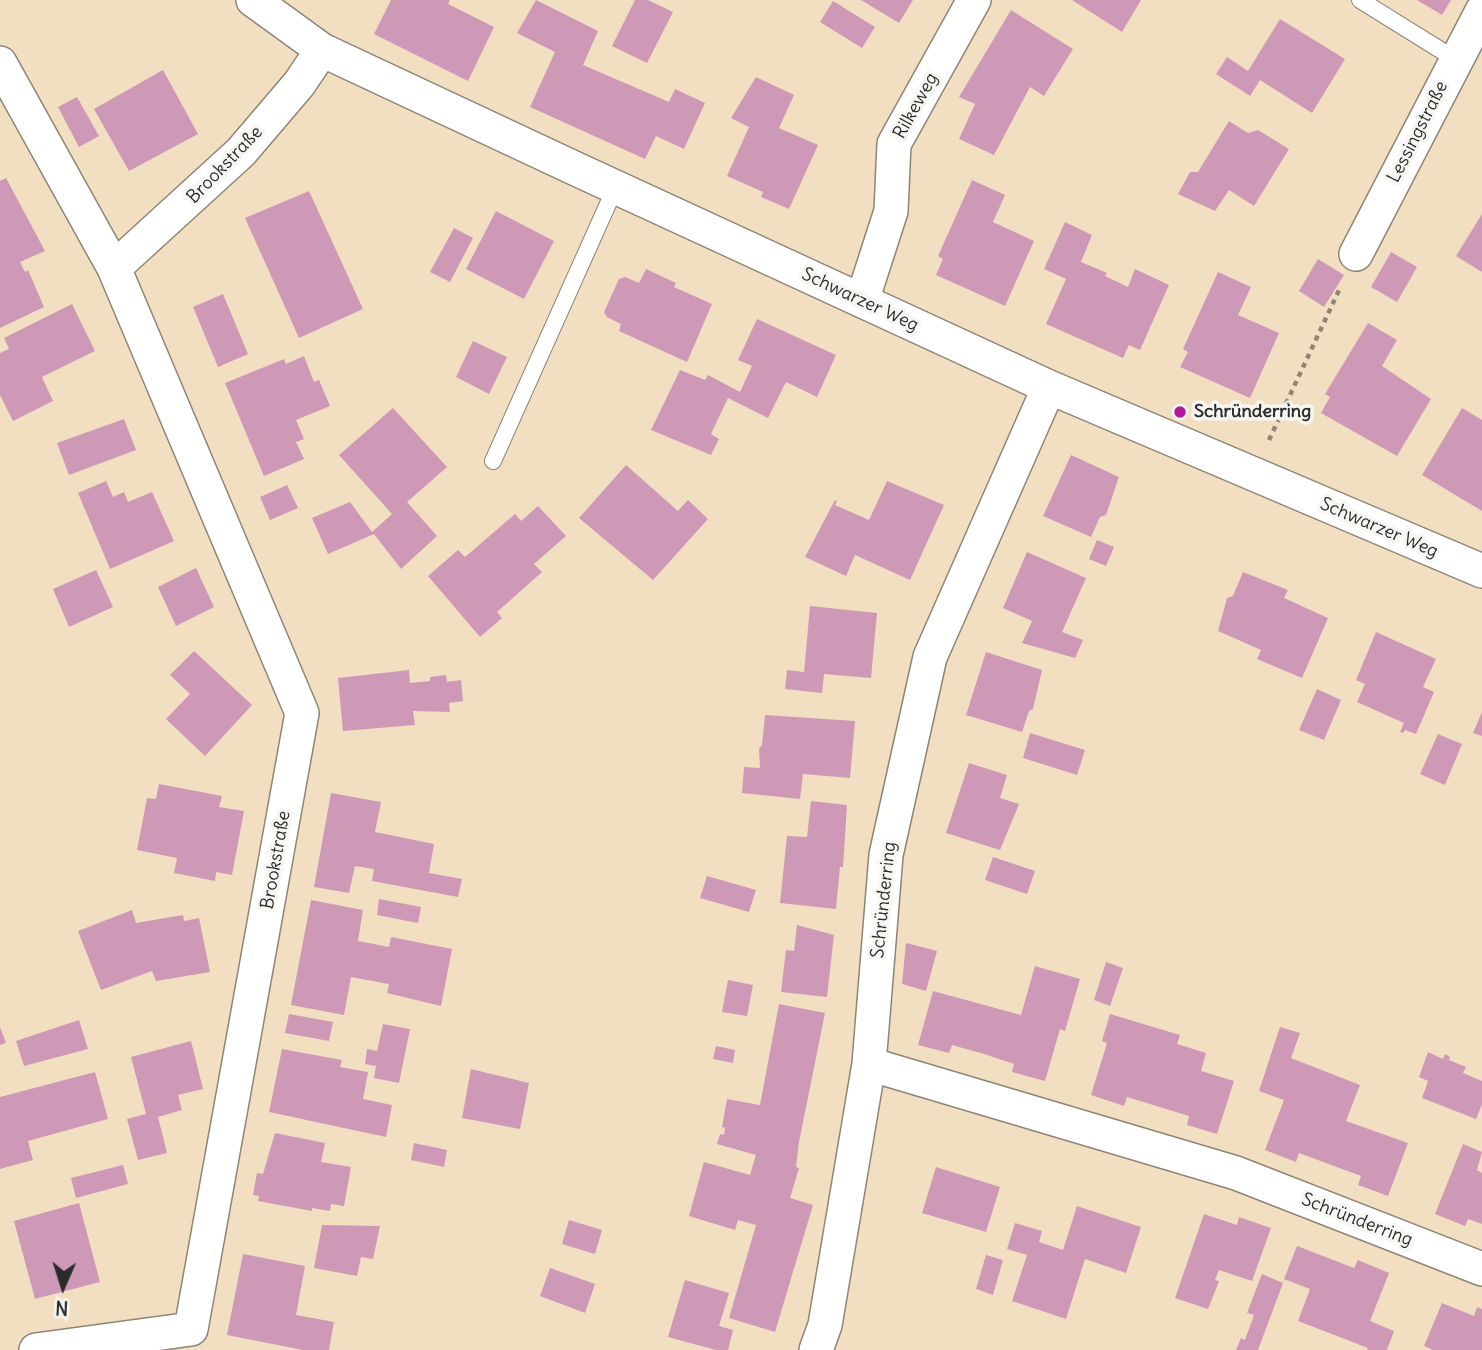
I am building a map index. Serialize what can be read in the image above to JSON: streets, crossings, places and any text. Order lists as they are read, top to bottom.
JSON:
{
  "streets": {
    "street": [
      "Rilkeweg",
      "Lessingstraße",
      "Brookstraße",
      "Schwarzer Weg",
      "Schründerring"
    ]
  },
  "crossings": [
    ["Rilkeweg", "Schwarzer Weg"],
    ["Brookstraße", "Schwarzer Weg"],
    ["Schwarzer Weg", "Schründerring"]
  ],
  "places": ["Schründerring"],
  "north": "bottom"
}
